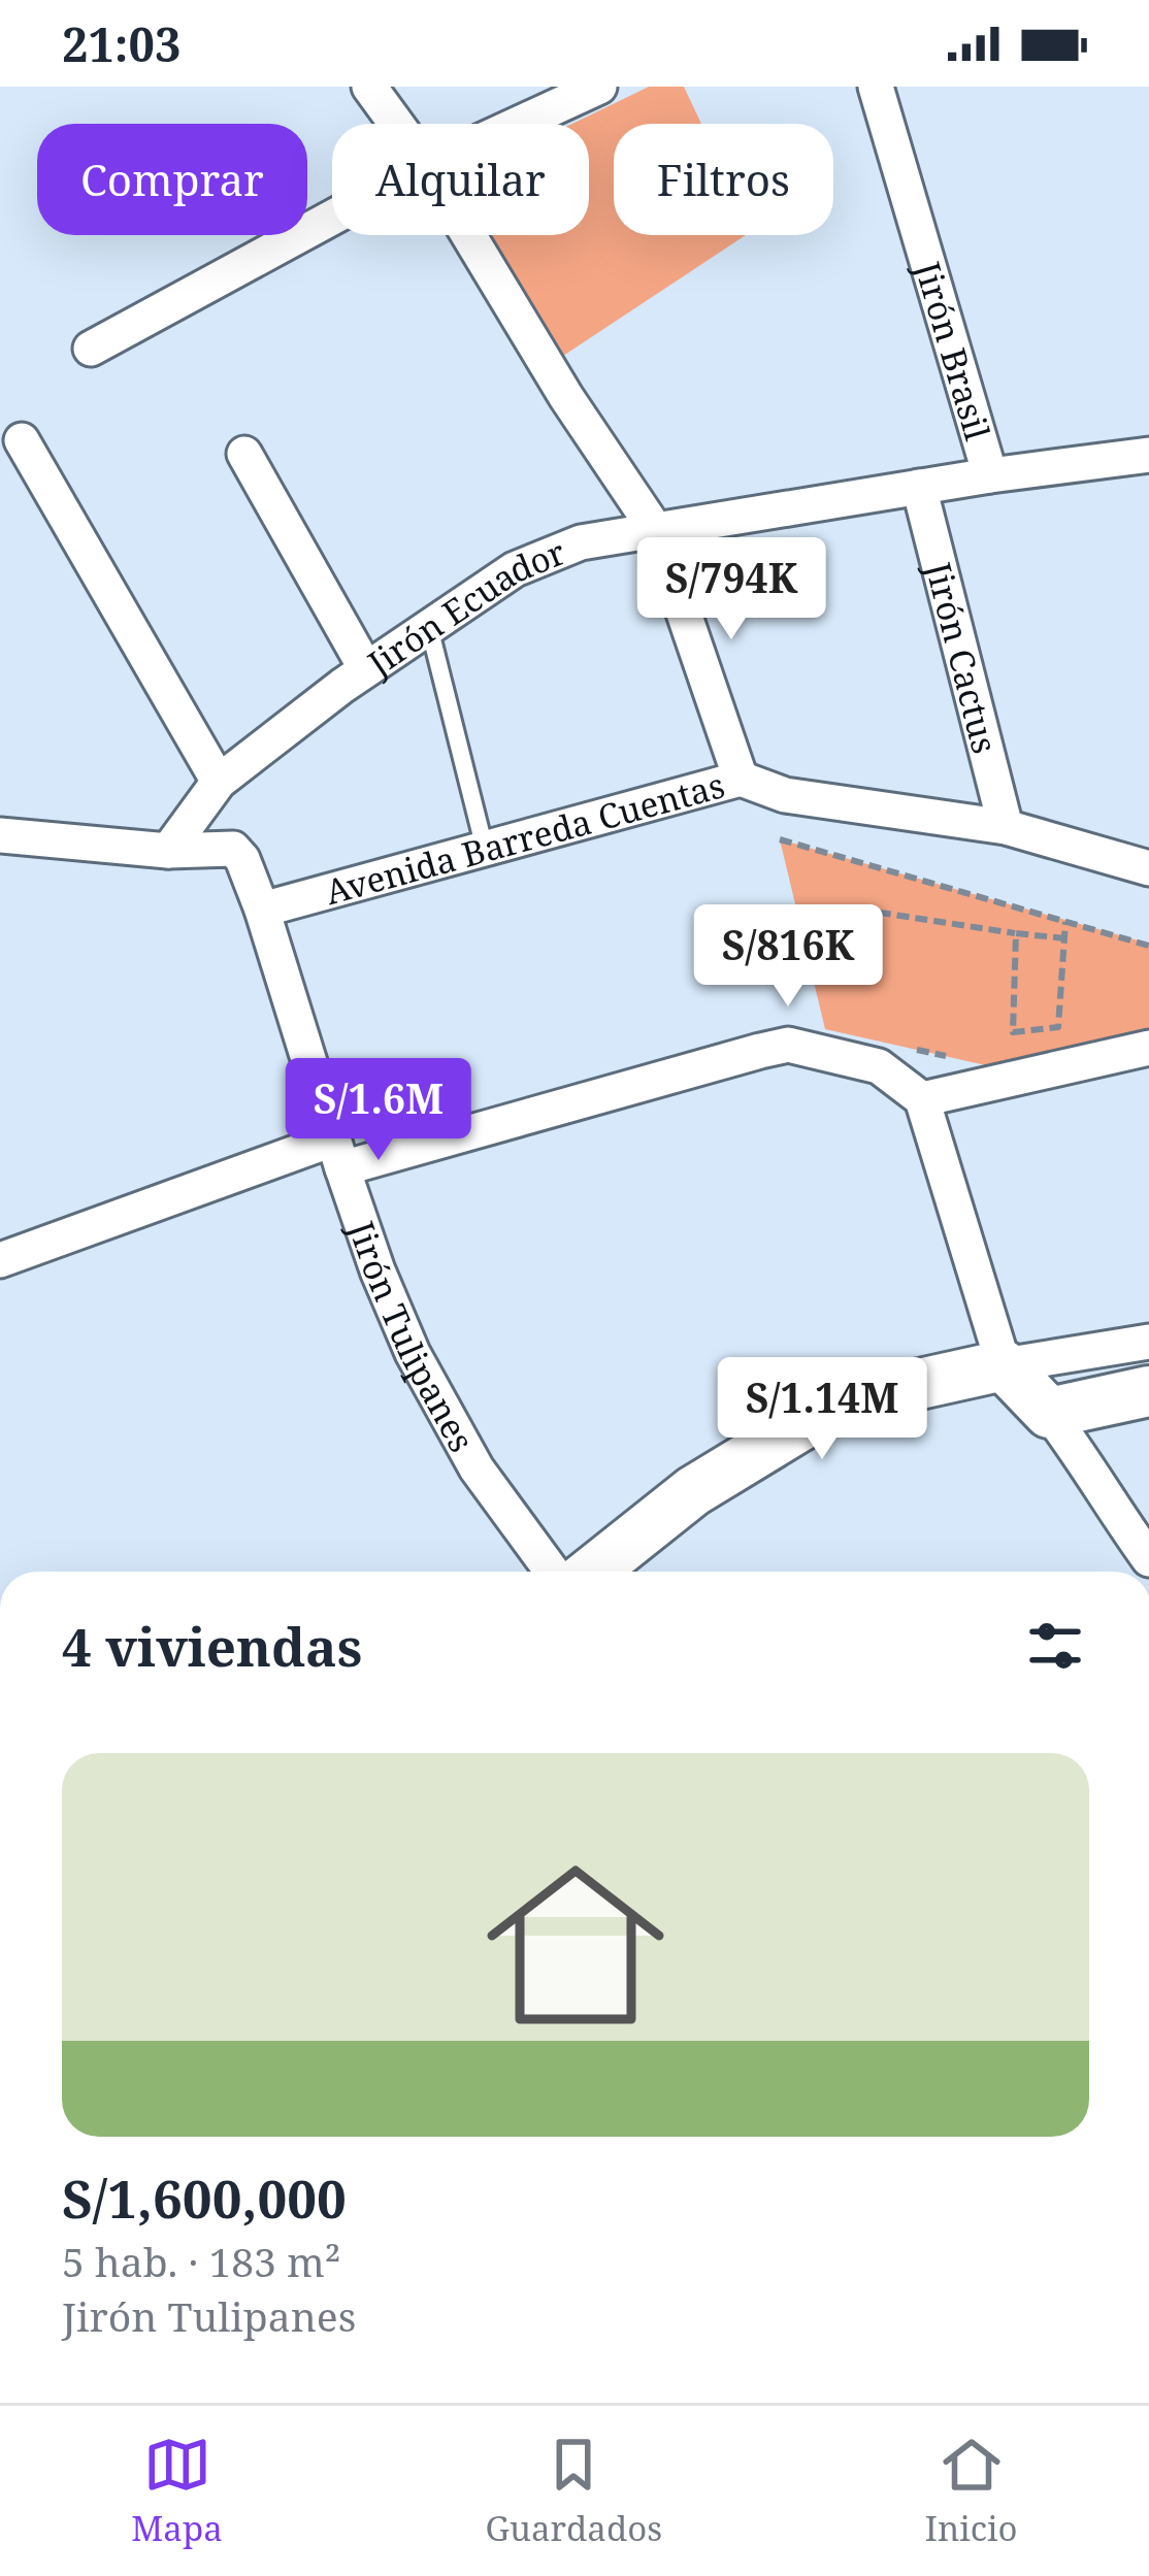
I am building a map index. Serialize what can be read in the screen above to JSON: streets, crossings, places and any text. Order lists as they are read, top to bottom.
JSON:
{
  "streets": {
    "street": [
      "Jirón Brasil",
      "Jirón Ecuador",
      "Jirón Cactus",
      "Avenida Barreda Cuentas",
      "Jirón Tulipanes"
    ]
  },
  "crossings": [
    ["Jirón Brasil", "Jirón Ecuador"],
    ["Jirón Ecuador", "Jirón Cactus"],
    ["Jirón Ecuador", "Jirón Tulipanes"],
    ["Jirón Cactus", "Avenida Barreda Cuentas"],
    ["Avenida Barreda Cuentas", "Jirón Tulipanes"]
  ],
  "page": {
    "status": "21:03",
    "chip": ["Comprar", "Alquilar", "Filtros"],
    "price": [
      "S/794K",
      "S/816K",
      "S/1.6M",
      "S/1.14M"
    ],
    "heading": "4 viviendas",
    "list": [
      {
        "name": "S/1,600,000",
        "note": "5 hab. · 183 m² · Jirón Tulipanes"
      }
    ],
    "tabs": ["Mapa", "Guardados", "Inicio"]
  }
}
